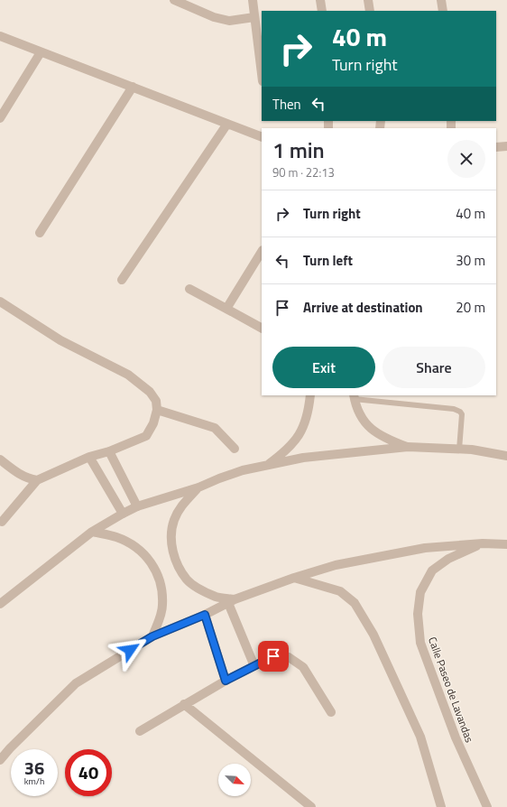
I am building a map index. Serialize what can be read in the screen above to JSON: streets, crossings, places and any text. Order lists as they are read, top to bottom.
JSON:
{
  "streets": {
    "street": ["Calle Paseo de Lavandas"]
  },
  "north": "bottom right",
  "page": {
    "turn": ["40 m", "Turn right"],
    "then": "Then",
    "heading": ["1 min", "90 m · 22:13"],
    "list": [
      {
        "name": "Turn right",
        "value": "40 m"
      },
      {
        "name": "Turn left",
        "value": "30 m"
      },
      {
        "name": "Arrive at destination",
        "value": "20 m"
      }
    ],
    "buttons": ["Exit", "Share"],
    "speed": "36 km/h",
    "limit": "40"
  }
}
